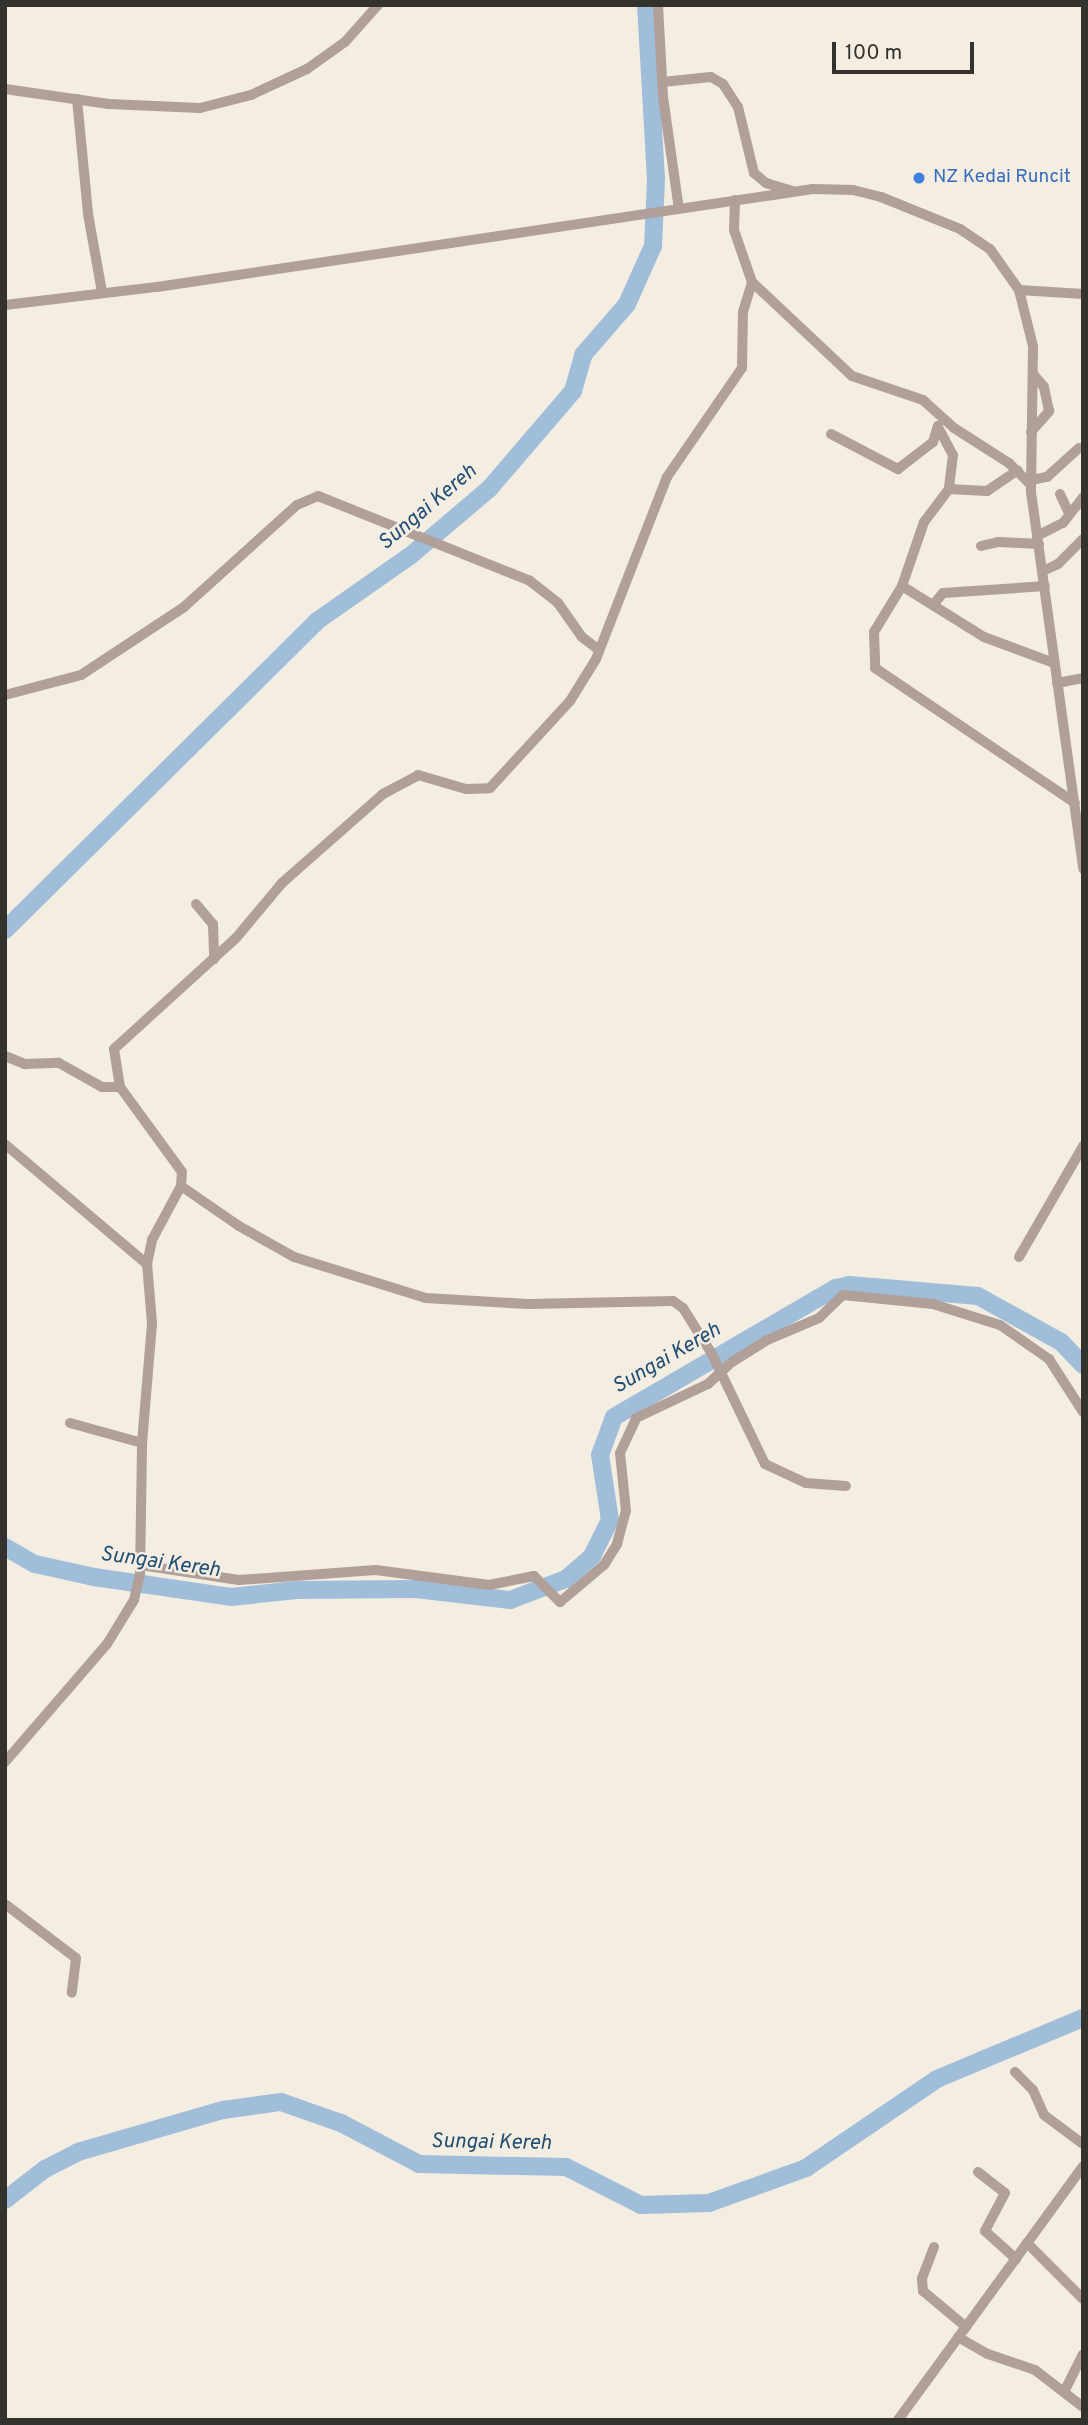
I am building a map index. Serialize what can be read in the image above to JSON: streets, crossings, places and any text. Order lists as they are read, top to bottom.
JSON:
{
  "water": ["Sungai Kereh"],
  "places": ["NZ Kedai Runcit"],
  "scale_bar": "100 m"
}
